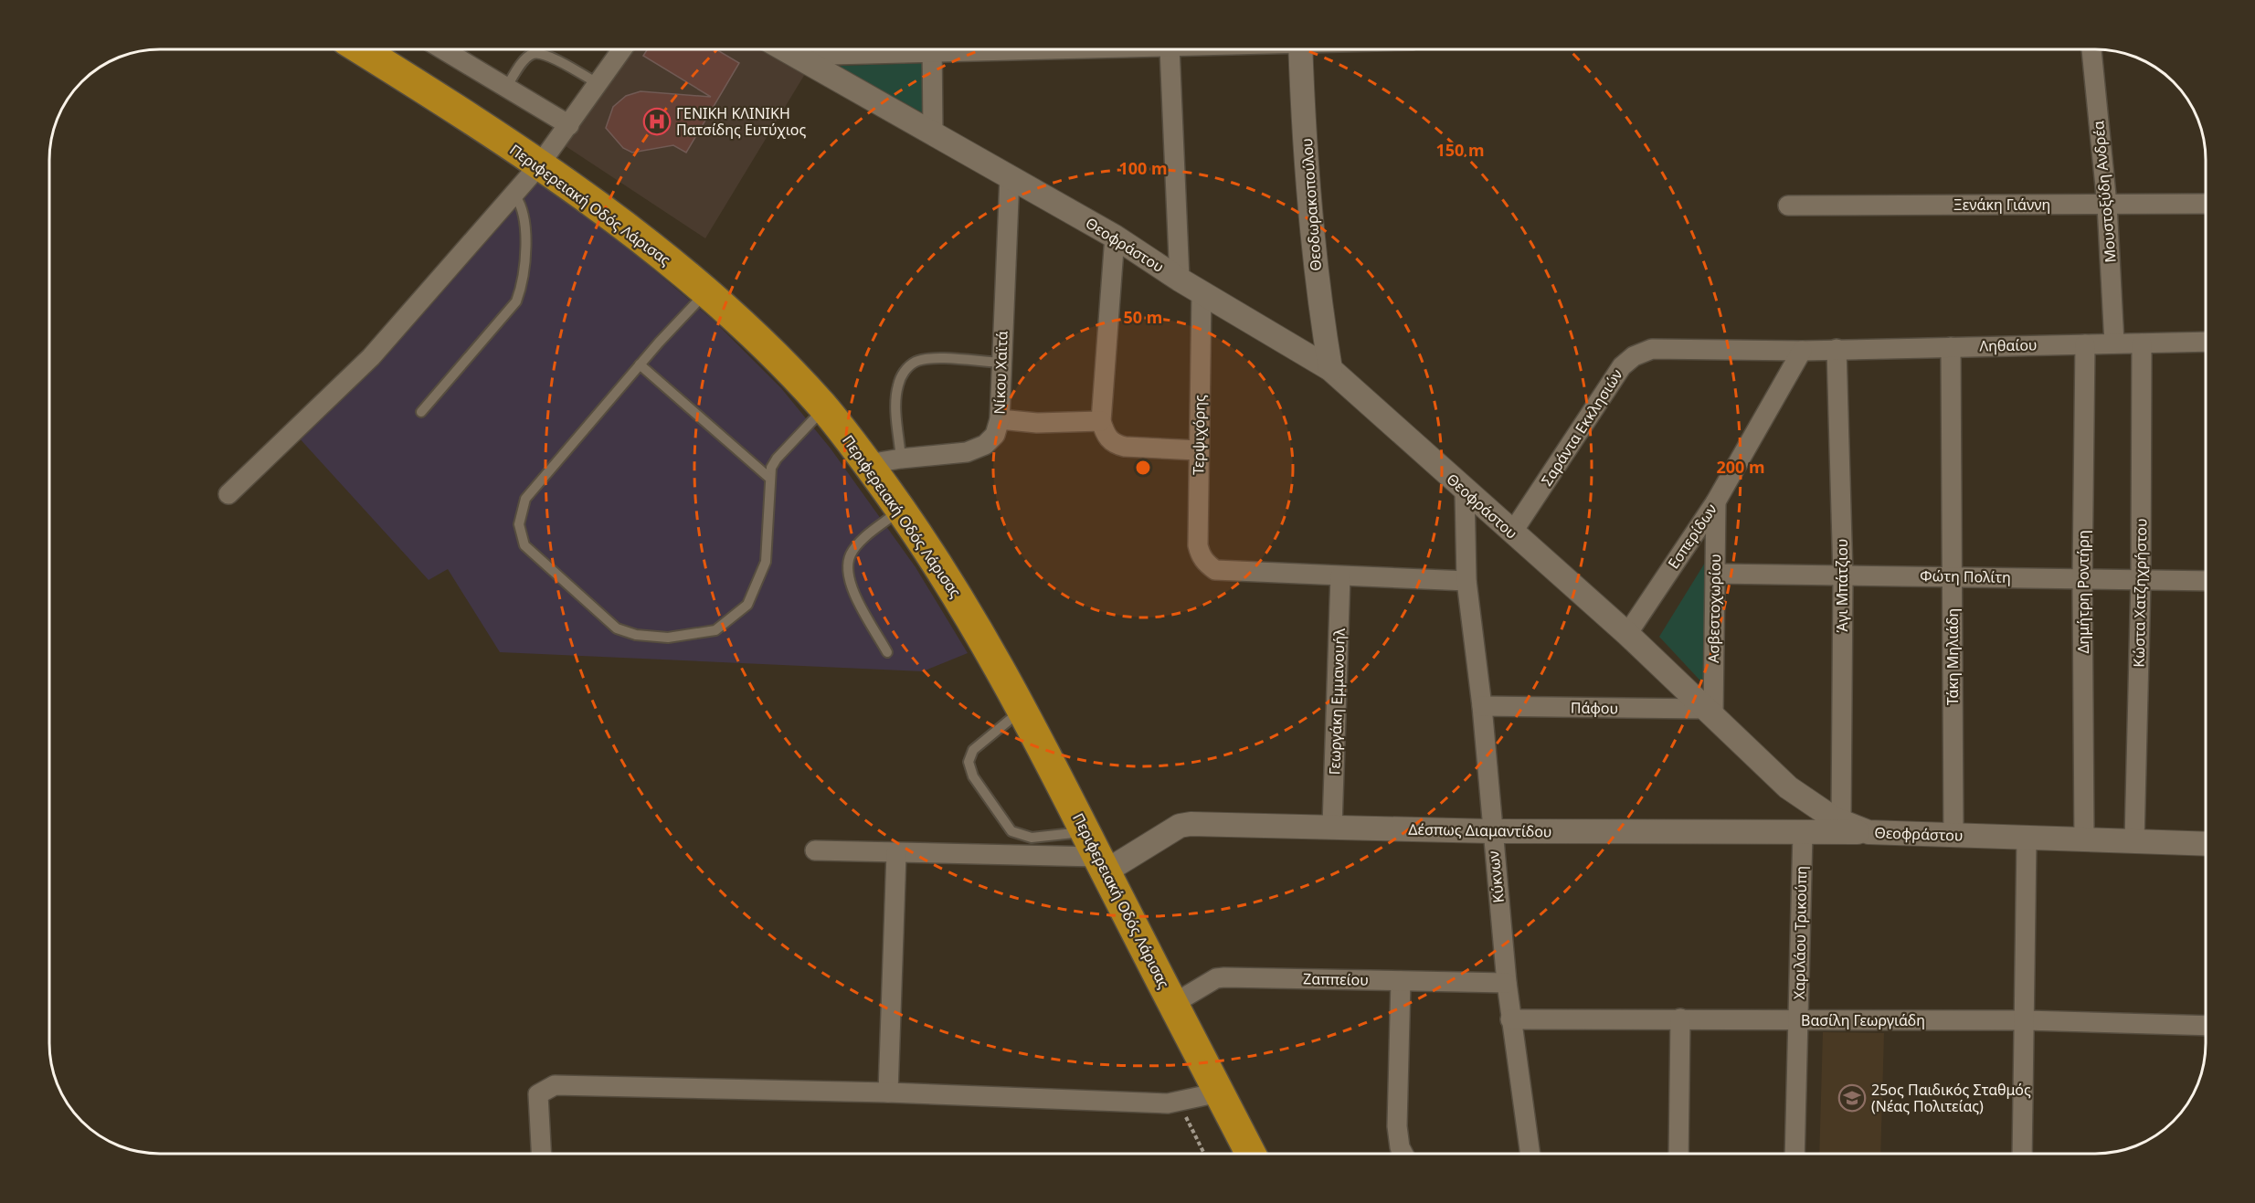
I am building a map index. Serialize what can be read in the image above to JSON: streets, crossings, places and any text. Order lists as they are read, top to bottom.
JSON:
{
  "streets": {
    "highway": ["Περιφερειακή Οδός Λάρισας"],
    "street": [
      "Μουστοξύδη Ανδρέα",
      "Θεοδωρακοπούλου",
      "Ξενάκη Γιάννη",
      "Θεοφράστου",
      "Ληθαίου",
      "Νίκου Χαϊτά",
      "Σαράντα Εκκλησιών",
      "Τερψιχόρης",
      "Εσπερίδων",
      "Φώτη Πολίτη",
      "Άγι Μπάτζιου",
      "Δημήτρη Ροντήρη",
      "Κώστα Χατζηχρήστου",
      "Ασβεστοχωρίου",
      "Τάκη Μηλιάδη",
      "Γεωργάκη Εμμανουήλ",
      "Πάφου",
      "Δέσπως Διαμαντίδου",
      "Κύκνων",
      "Χαριλάου Τρικούπη",
      "Ζαππείου",
      "Βασίλη Γεωργιάδη"
    ]
  },
  "crossings": [
    ["Μουστοξύδη Ανδρέα", "Ξενάκη Γιάννη"],
    ["Μουστοξύδη Ανδρέα", "Ληθαίου"],
    ["Περιφερειακή Οδός Λάρισας", "Νίκου Χαϊτά"],
    ["Περιφερειακή Οδός Λάρισας", "Δέσπως Διαμαντίδου"],
    ["Περιφερειακή Οδός Λάρισας", "Ζαππείου"],
    ["Θεοδωρακοπούλου", "Θεοφράστου"],
    ["Θεοφράστου", "Νίκου Χαϊτά"],
    ["Θεοφράστου", "Σαράντα Εκκλησιών"],
    ["Θεοφράστου", "Τερψιχόρης"],
    ["Θεοφράστου", "Εσπερίδων"],
    ["Θεοφράστου", "Άγι Μπάτζιου"],
    ["Θεοφράστου", "Δημήτρη Ροντήρη"],
    ["Θεοφράστου", "Κώστα Χατζηχρήστου"],
    ["Θεοφράστου", "Ασβεστοχωρίου"],
    ["Θεοφράστου", "Τάκη Μηλιάδη"],
    ["Θεοφράστου", "Πάφου"],
    ["Θεοφράστου", "Δέσπως Διαμαντίδου"],
    ["Θεοφράστου", "Κύκνων"],
    ["Ληθαίου", "Σαράντα Εκκλησιών"],
    ["Ληθαίου", "Εσπερίδων"],
    ["Ληθαίου", "Άγι Μπάτζιου"],
    ["Ληθαίου", "Δημήτρη Ροντήρη"],
    ["Ληθαίου", "Κώστα Χατζηχρήστου"],
    ["Ληθαίου", "Τάκη Μηλιάδη"],
    ["Σαράντα Εκκλησιών", "Εσπερίδων"],
    ["Τερψιχόρης", "Γεωργάκη Εμμανουήλ"],
    ["Εσπερίδων", "Ασβεστοχωρίου"],
    ["Φώτη Πολίτη", "Άγι Μπάτζιου"],
    ["Φώτη Πολίτη", "Δημήτρη Ροντήρη"],
    ["Φώτη Πολίτη", "Κώστα Χατζηχρήστου"],
    ["Φώτη Πολίτη", "Ασβεστοχωρίου"],
    ["Φώτη Πολίτη", "Τάκη Μηλιάδη"],
    ["Ασβεστοχωρίου", "Πάφου"],
    ["Γεωργάκη Εμμανουήλ", "Δέσπως Διαμαντίδου"],
    ["Πάφου", "Κύκνων"],
    ["Δέσπως Διαμαντίδου", "Κύκνων"],
    ["Δέσπως Διαμαντίδου", "Χαριλάου Τρικούπη"],
    ["Κύκνων", "Ζαππείου"],
    ["Κύκνων", "Βασίλη Γεωργιάδη"],
    ["Χαριλάου Τρικούπη", "Βασίλη Γεωργιάδη"]
  ],
  "places": {
    "hospital": ["ΓΕΝΙΚΗ ΚΛΙΝΙΚΗ Πατσίδης Ευτύχιος"],
    "school or university": ["25ος Παιδικός Σταθμός (Νέας Πολιτείας)"]
  },
  "rings": [
    "150 m",
    "100 m",
    "50 m",
    "200 m"
  ]
}
